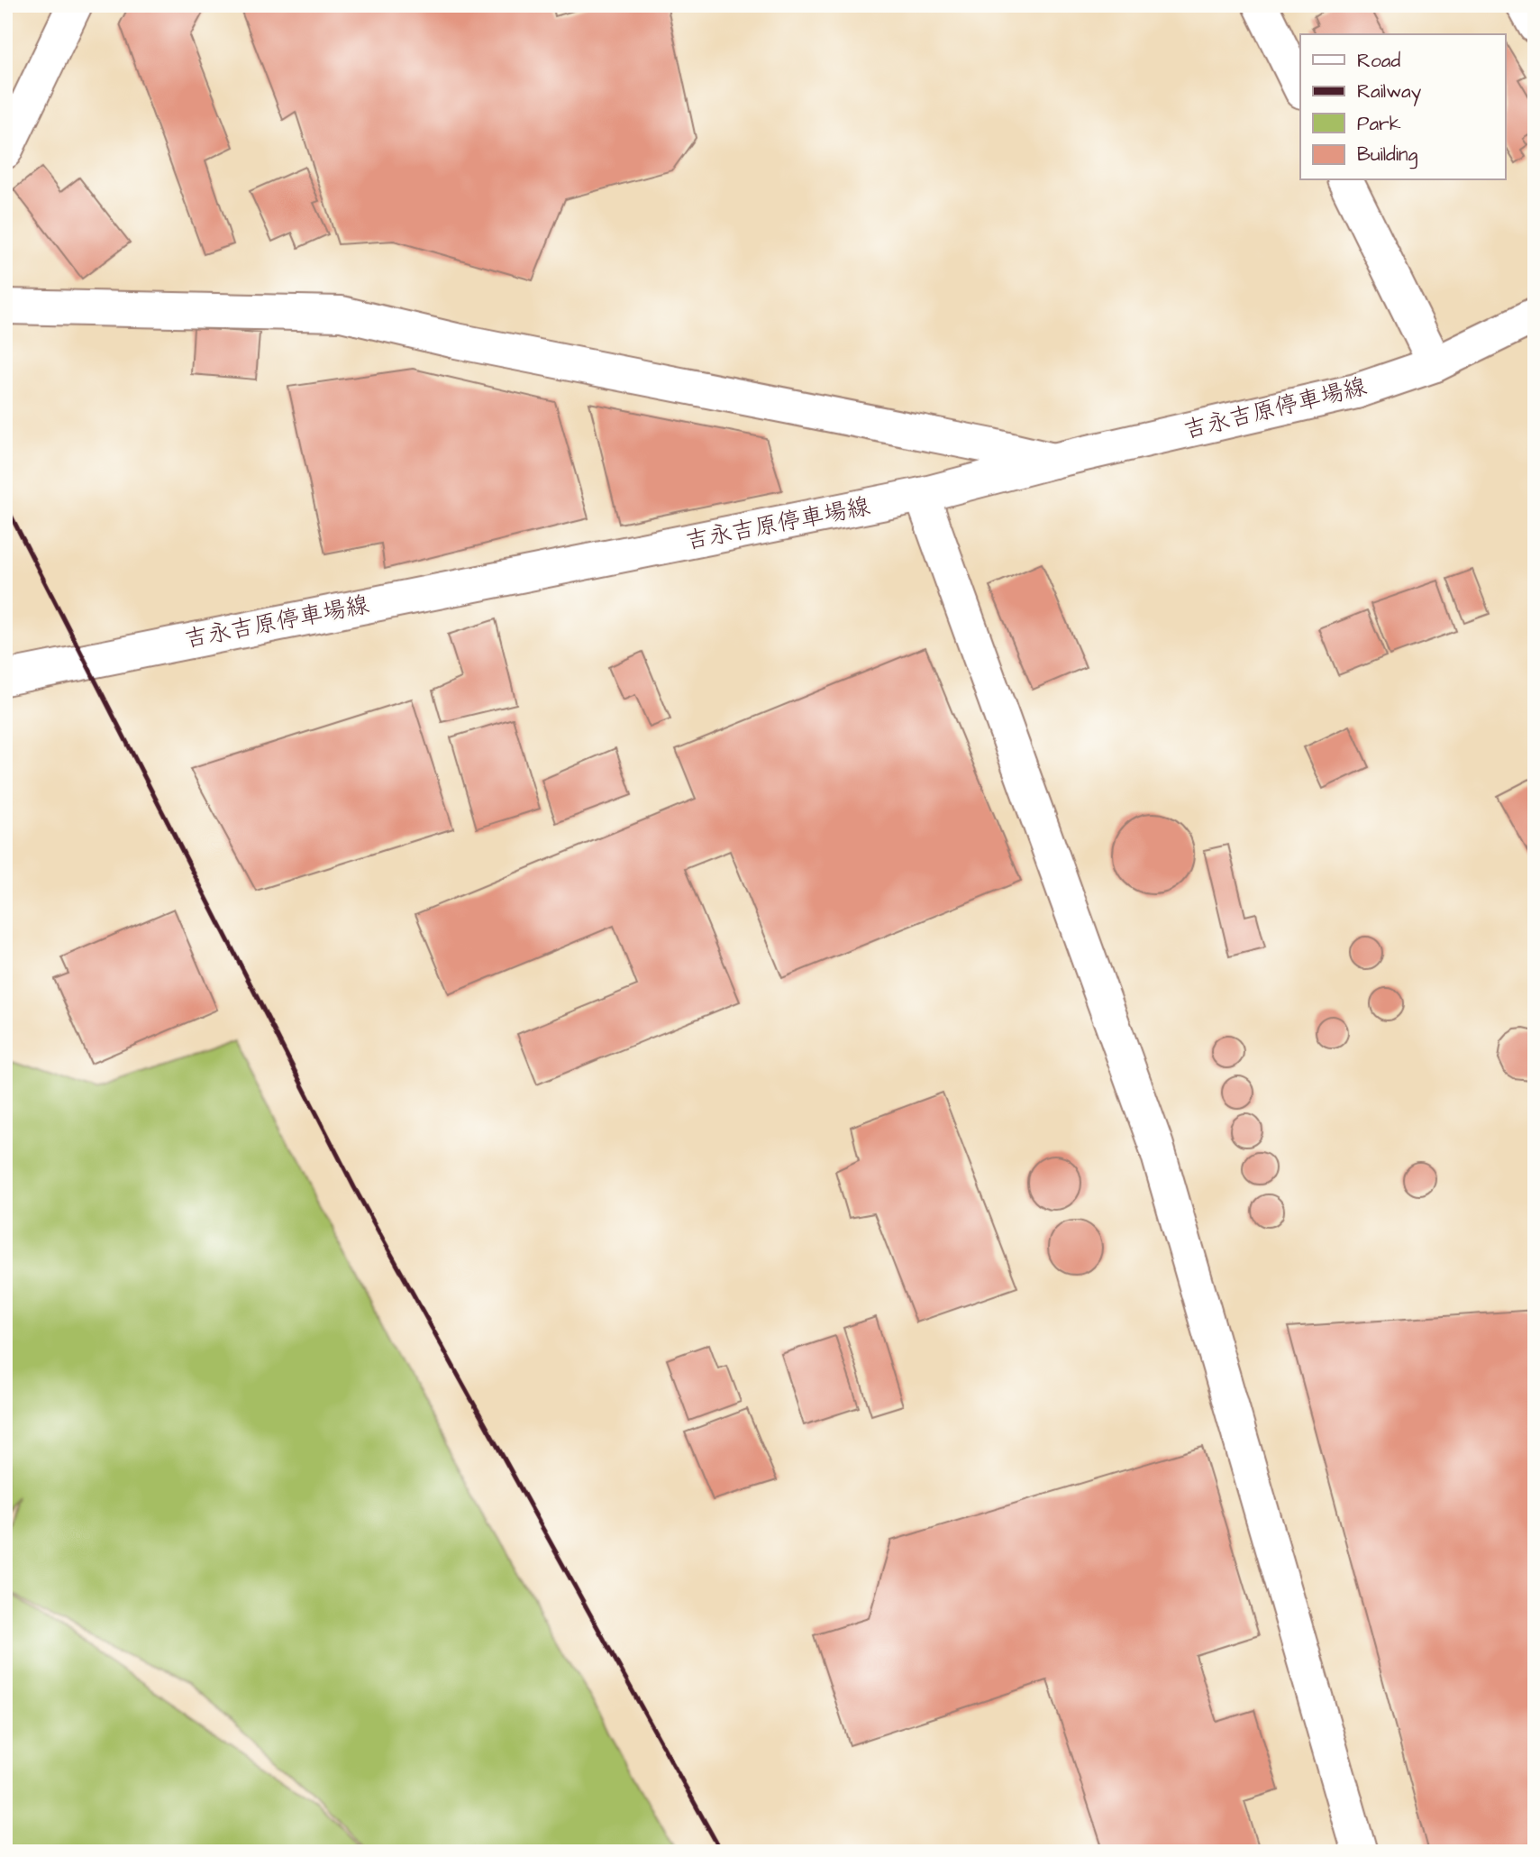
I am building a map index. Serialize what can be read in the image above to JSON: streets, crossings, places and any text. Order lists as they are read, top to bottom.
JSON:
{
  "streets": {
    "street": ["吉永吉原停車場線"]
  },
  "legend": [
    "Road",
    "Railway",
    "Park",
    "Building"
  ]
}
